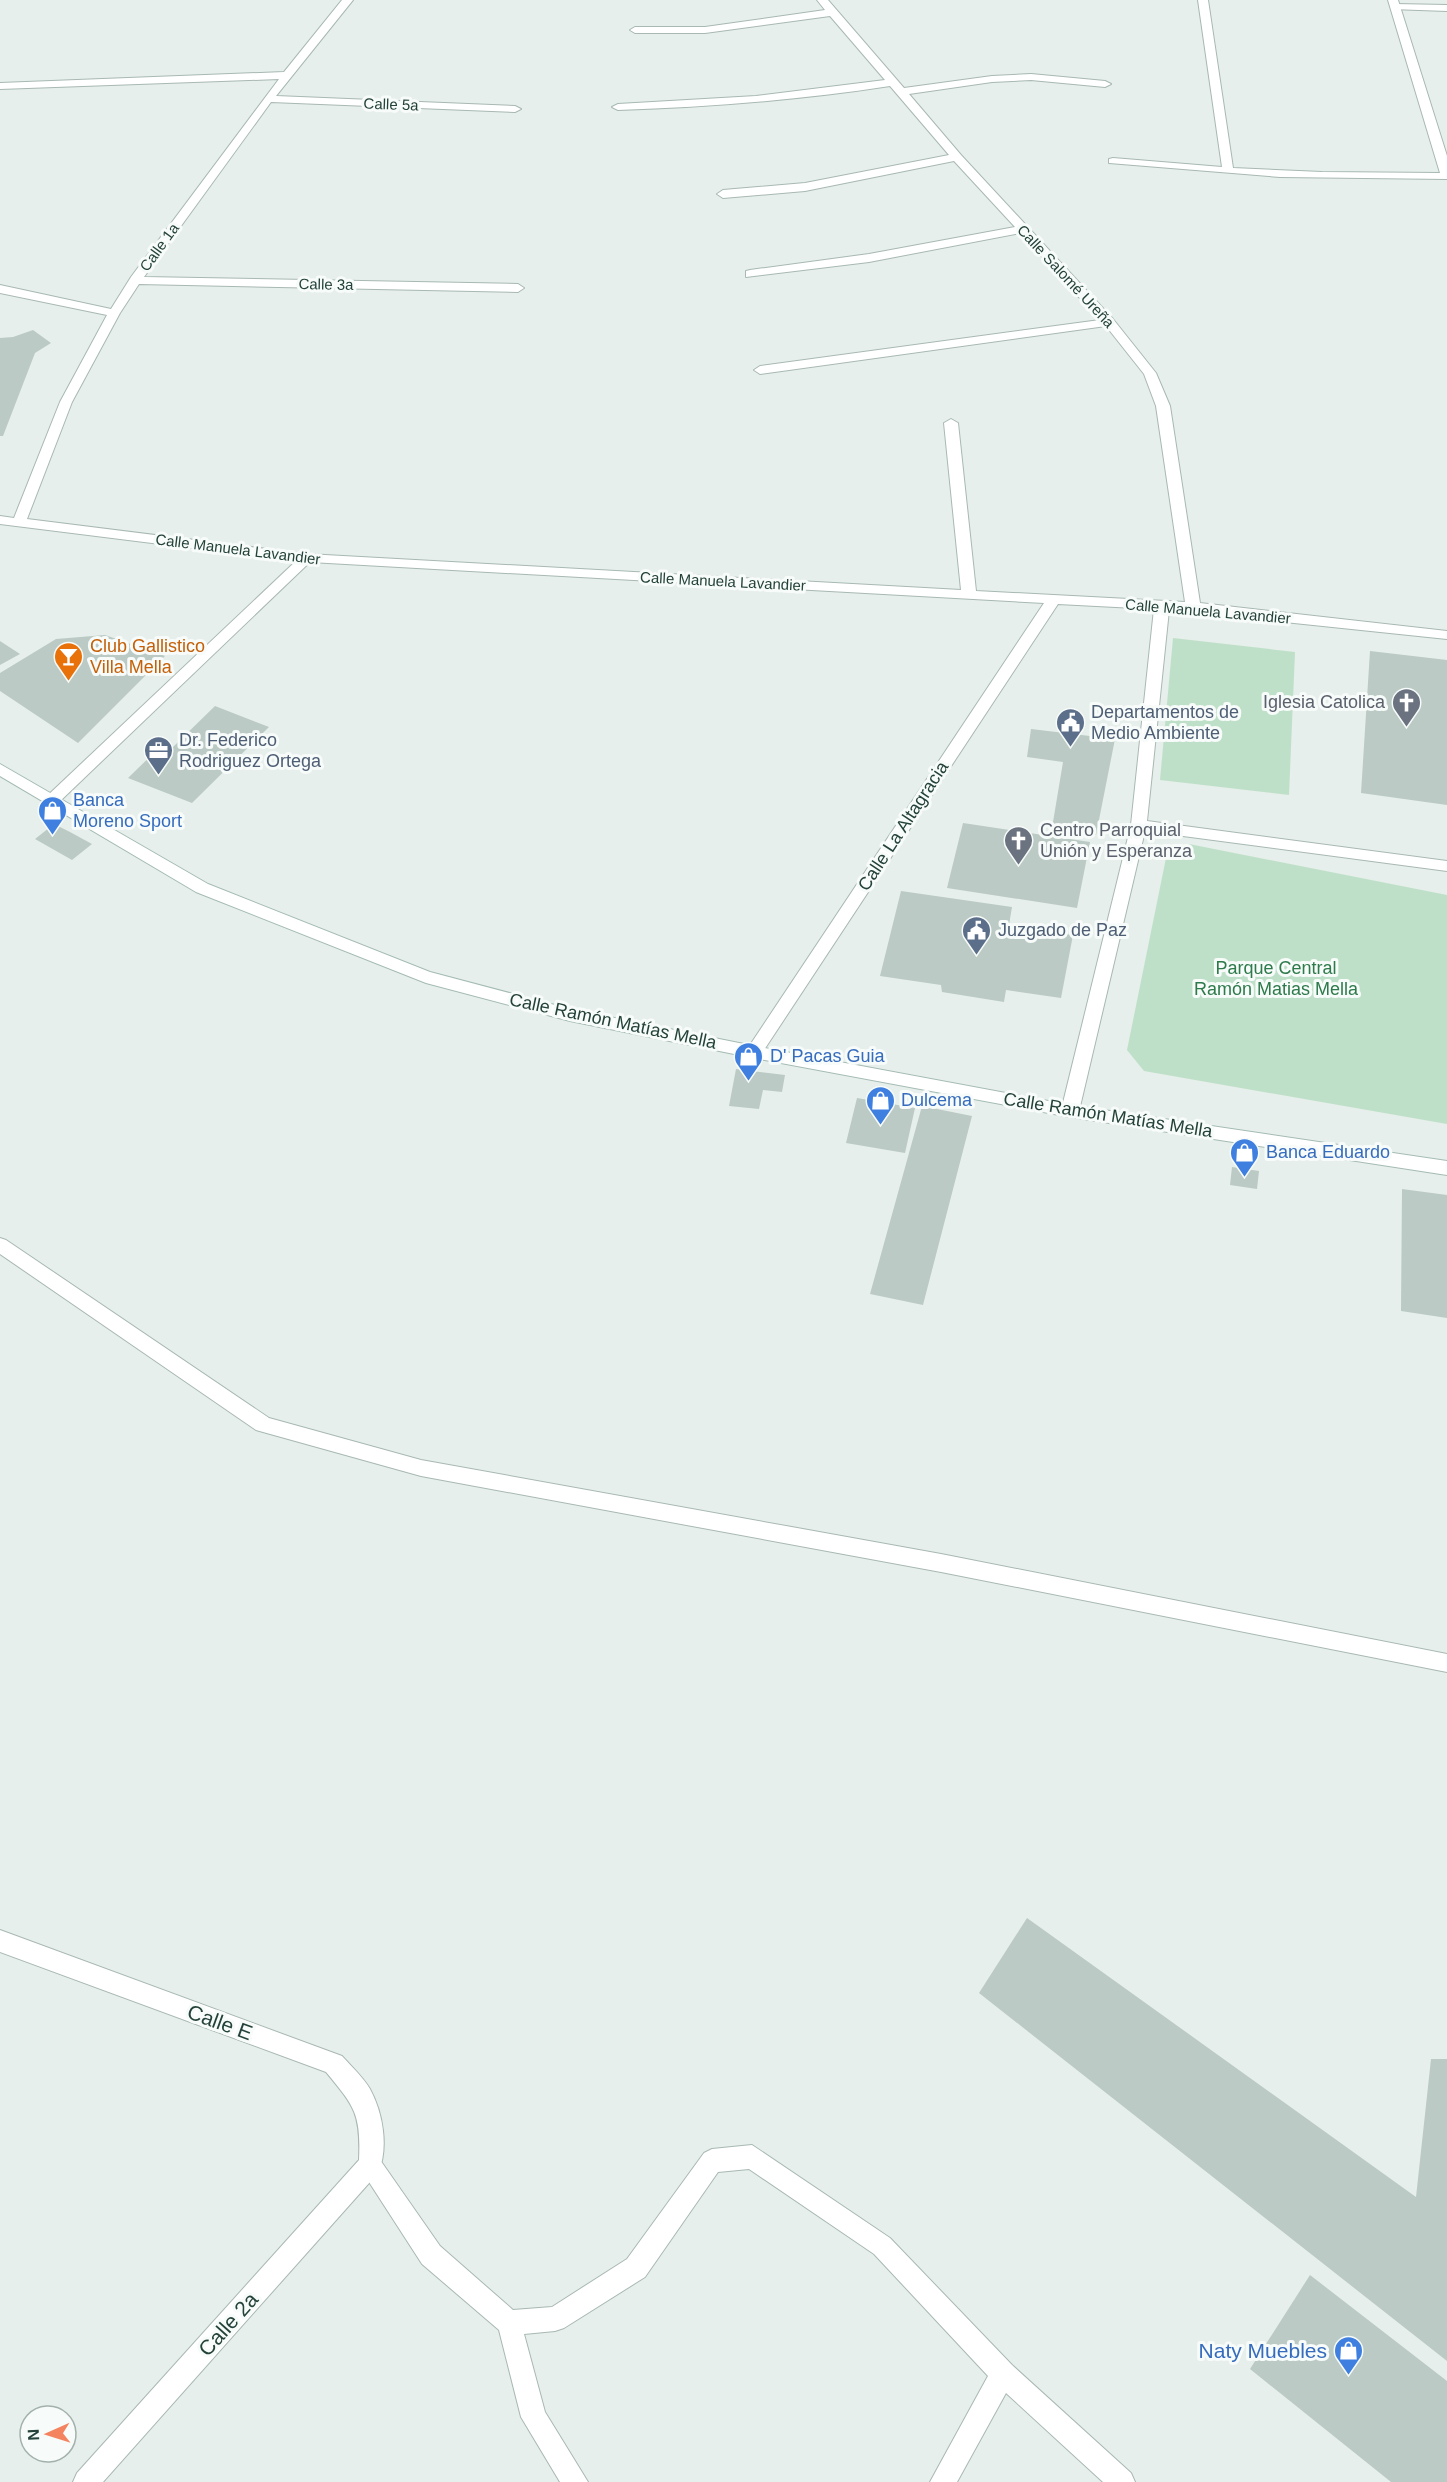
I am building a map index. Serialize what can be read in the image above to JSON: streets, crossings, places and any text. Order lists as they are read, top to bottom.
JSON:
{
  "streets": {
    "street": [
      "Calle 5a",
      "Calle 1a",
      "Calle Salomé Ureña",
      "Calle 3a",
      "Calle Manuela Lavandier",
      "Calle La Altagracia",
      "Calle Ramón Matías Mella",
      "Calle E",
      "Calle 2a"
    ]
  },
  "crossings": [
    ["Calle 5a", "Calle 1a"],
    ["Calle 1a", "Calle 3a"],
    ["Calle 1a", "Calle Manuela Lavandier"],
    ["Calle Salomé Ureña", "Calle Manuela Lavandier"],
    ["Calle Manuela Lavandier", "Calle La Altagracia"],
    ["Calle La Altagracia", "Calle Ramón Matías Mella"],
    ["Calle E", "Calle 2a"]
  ],
  "parks": ["Parque Central Ramón Matias Mella"],
  "places": {
    "bar": ["Club Gallistico Villa Mella"],
    "church": ["Iglesia Catolica", "Centro Parroquial Unión y Esperanza"],
    "public building": ["Departamentos de Medio Ambiente", "Juzgado de Paz"],
    "office": ["Dr. Federico Rodriguez Ortega"],
    "shop": [
      "Banca Moreno Sport",
      "D' Pacas Guia",
      "Dulcema",
      "Banca Eduardo",
      "Naty Muebles"
    ]
  },
  "north": "left"
}
